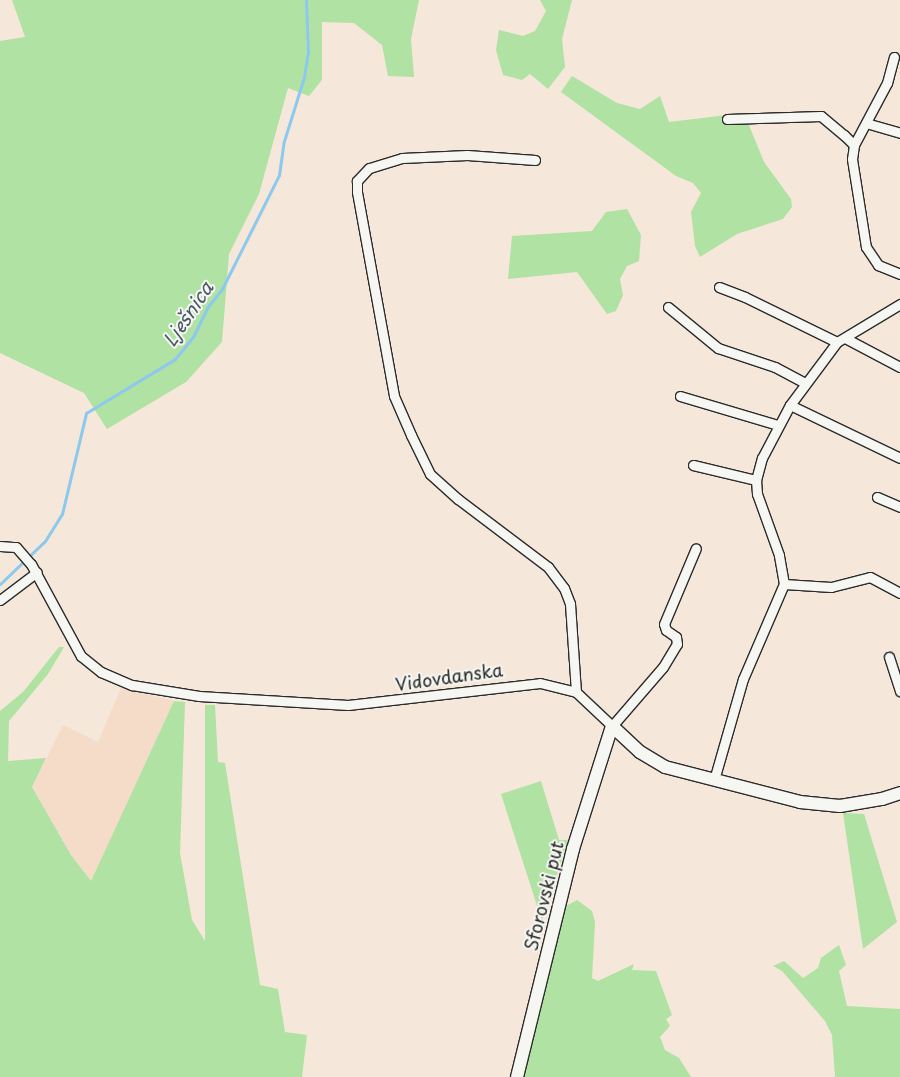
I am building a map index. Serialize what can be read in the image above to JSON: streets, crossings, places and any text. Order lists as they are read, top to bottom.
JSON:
{
  "streets": {
    "street": ["Vidovdanska", "Sforovski put"]
  },
  "crossings": [
    ["Vidovdanska", "Sforovski put"]
  ],
  "water": ["Lješnica"]
}
